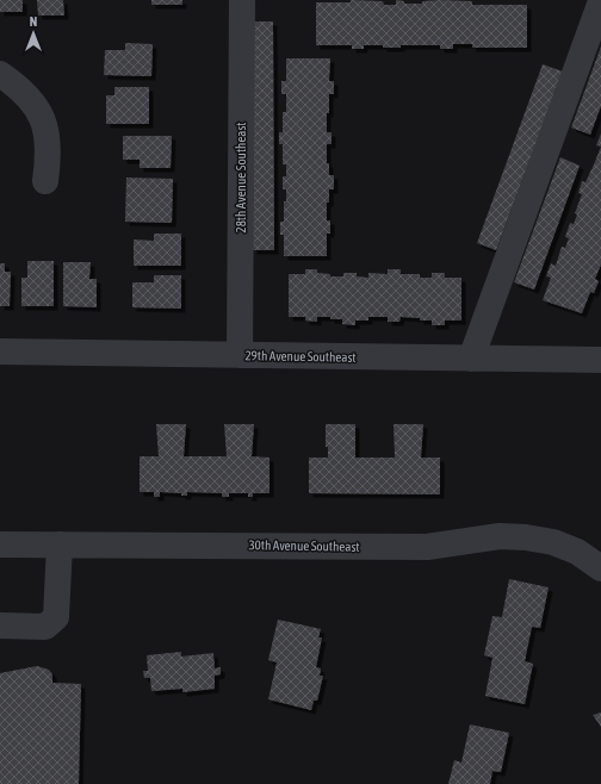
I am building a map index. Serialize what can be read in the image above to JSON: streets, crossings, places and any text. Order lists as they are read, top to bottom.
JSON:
{
  "streets": {
    "street": ["28th Avenue Southeast", "29th Avenue Southeast", "30th Avenue Southeast"]
  },
  "crossings": [
    ["28th Avenue Southeast", "29th Avenue Southeast"]
  ],
  "north": "top"
}
